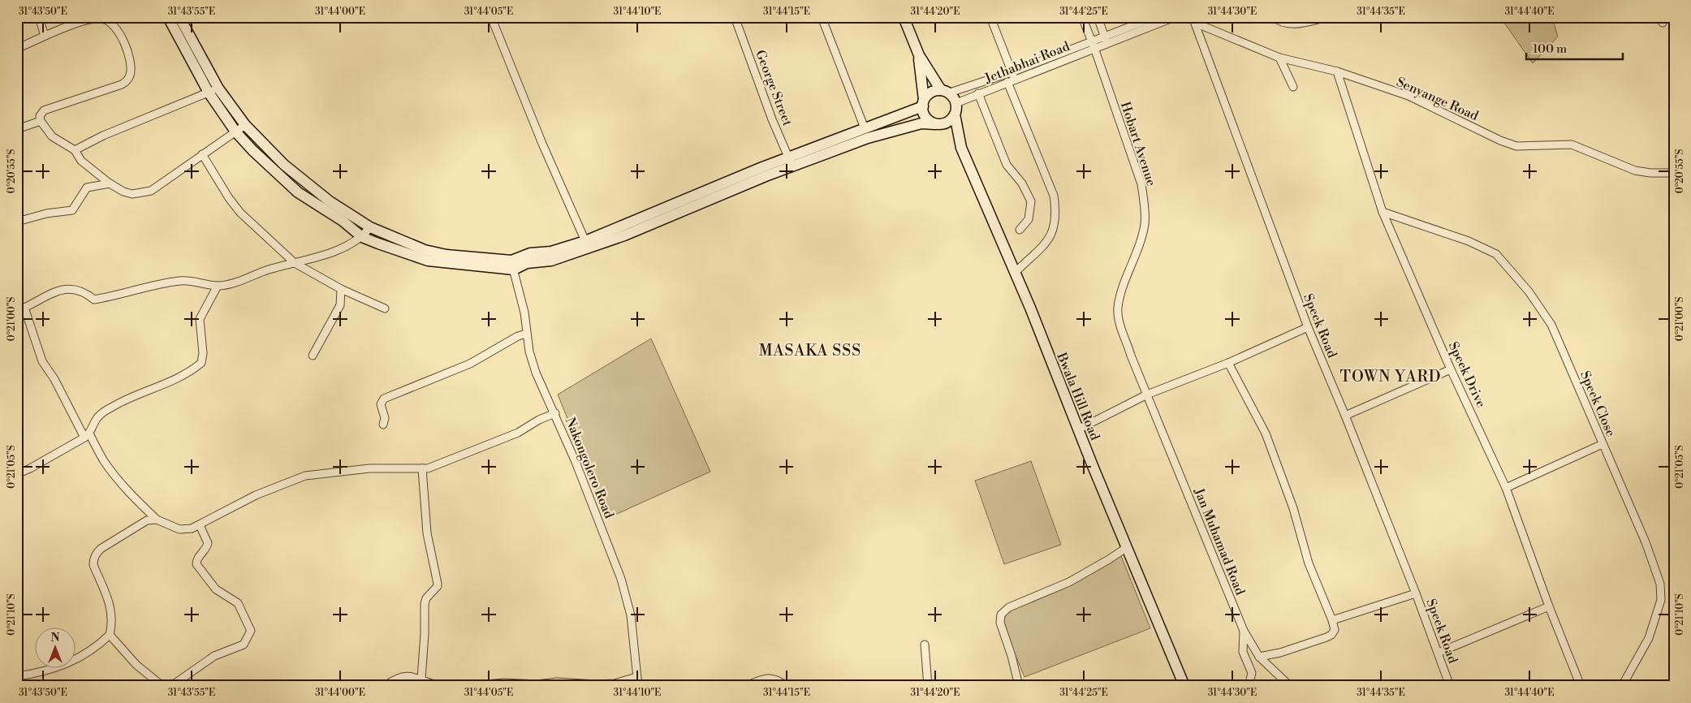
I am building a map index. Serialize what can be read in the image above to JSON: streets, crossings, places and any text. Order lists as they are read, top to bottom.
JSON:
{
  "streets": {
    "street": [
      "Jethabhai Road",
      "George Street",
      "Senyange Road",
      "Hobart Avenue",
      "Speek Road",
      "Speek Drive",
      "Bwala Hill Road",
      "Speek Close",
      "Nakongolero Road",
      "Jan Muhamad Road"
    ]
  },
  "crossings": [
    ["Jethabhai Road", "Hobart Avenue"],
    ["Jethabhai Road", "Bwala Hill Road"],
    ["Senyange Road", "Speek Road"],
    ["Senyange Road", "Speek Drive"],
    ["Hobart Avenue", "Jan Muhamad Road"],
    ["Speek Drive", "Speek Close"]
  ],
  "districts": ["MASAKA SSS", "TOWN YARD"],
  "scale_bar": "100 m",
  "north": "top",
  "coordinates": [
    "31°43'50\"E",
    "31°43'55\"E",
    "31°44'00\"E",
    "31°44'05\"E",
    "31°44'10\"E",
    "31°44'15\"E",
    "31°44'20\"E",
    "31°44'25\"E",
    "31°44'30\"E",
    "31°44'35\"E",
    "31°44'40\"E",
    "0°20'55\"S",
    "0°21'00\"S",
    "0°21'05\"S",
    "0°21'10\"S"
  ]
}
